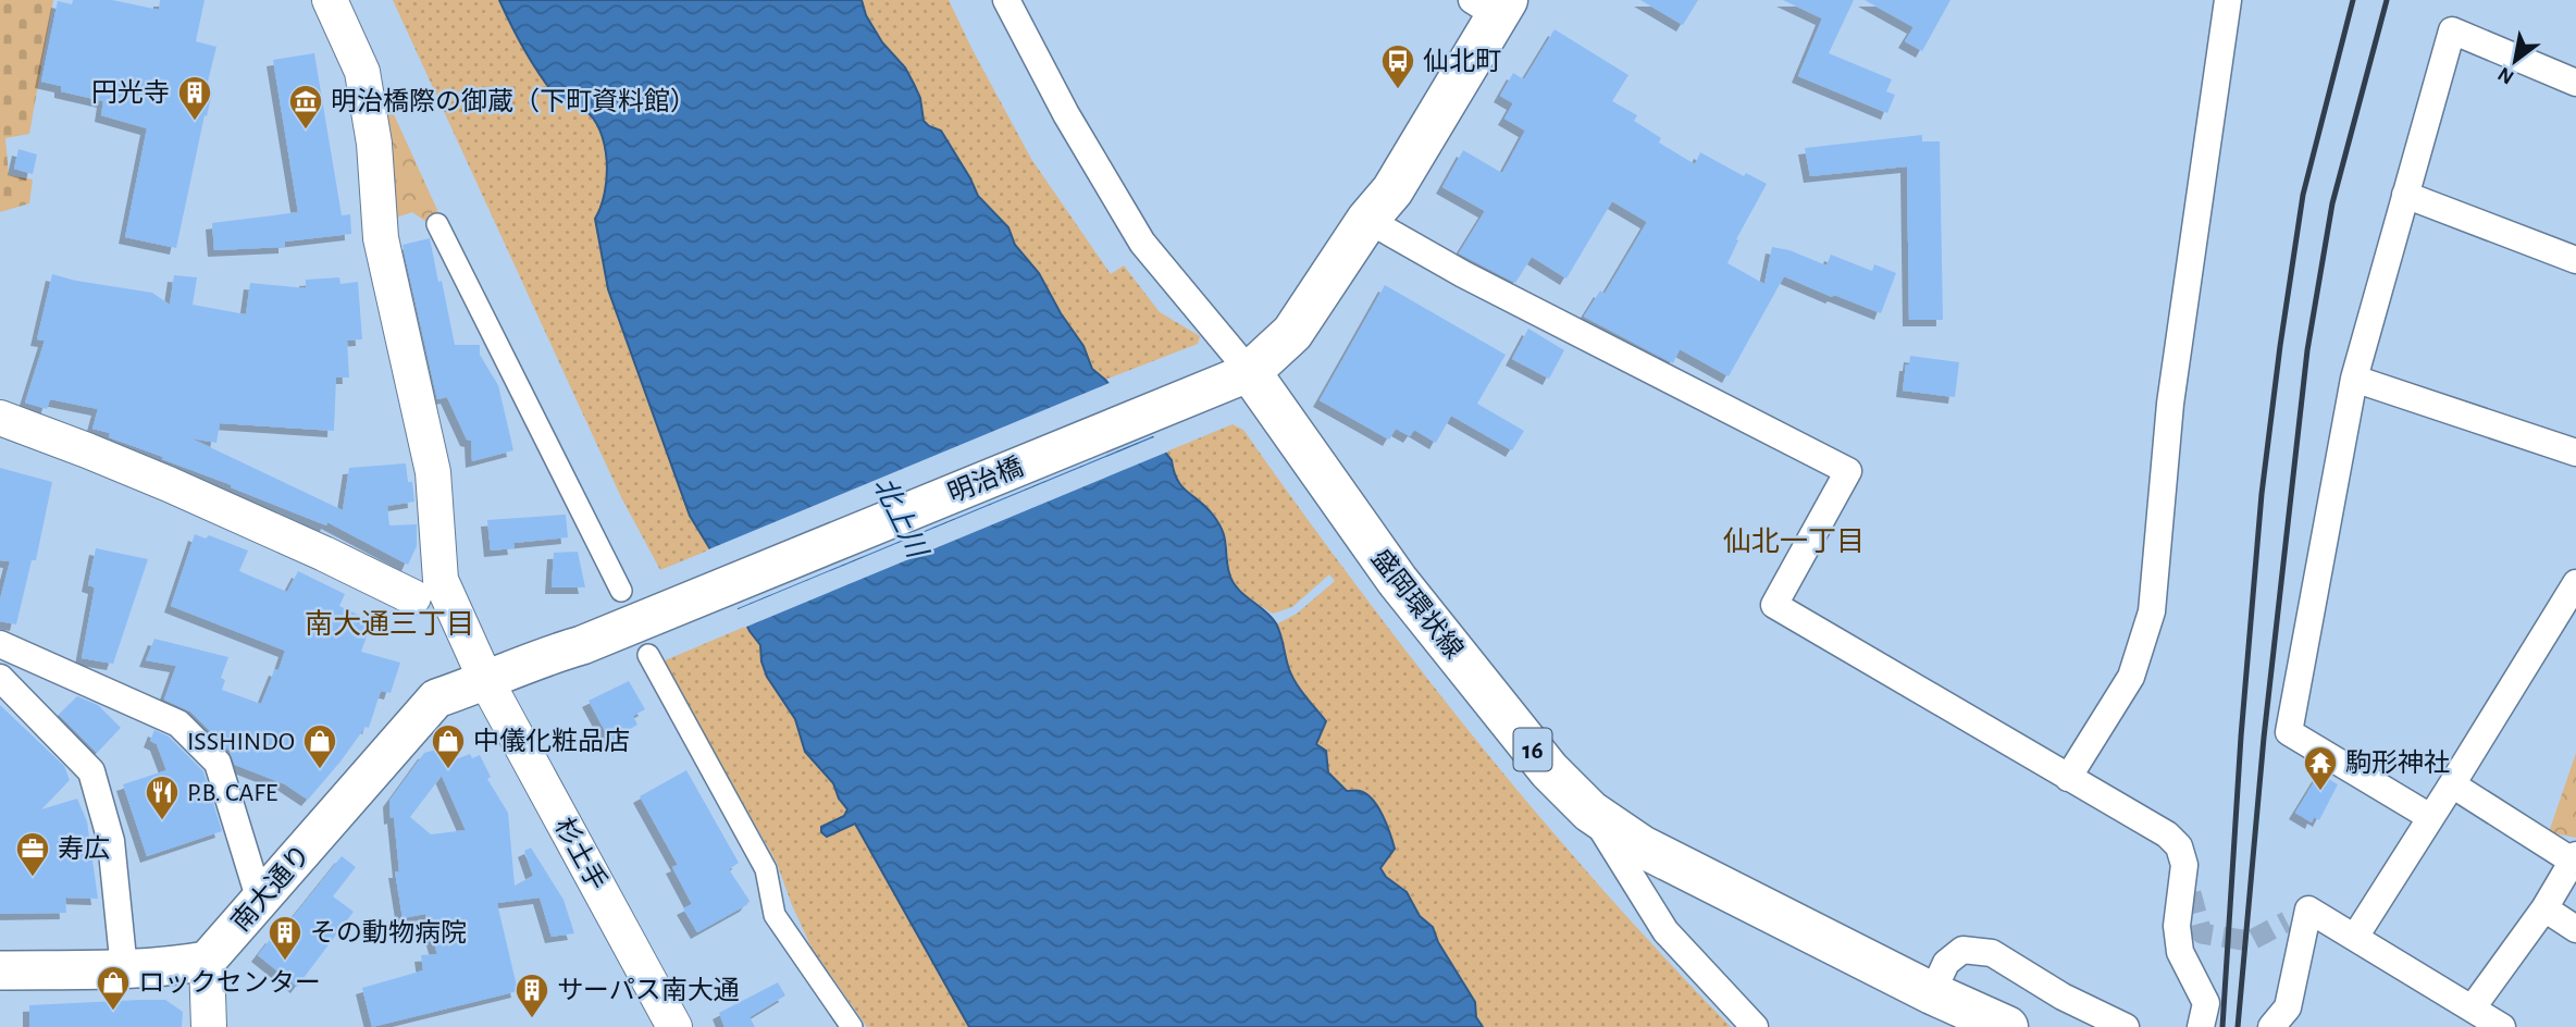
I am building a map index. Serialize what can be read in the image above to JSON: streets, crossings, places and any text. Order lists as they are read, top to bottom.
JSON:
{
  "streets": {
    "main road": [
      "明治橋",
      "盛岡環状線",
      "16",
      "南大通り"
    ],
    "street": ["杉土手"]
  },
  "crossings": [
    ["明治橋", "盛岡環状線"],
    ["明治橋", "杉土手"],
    ["明治橋", "南大通り"],
    ["杉土手", "南大通り"]
  ],
  "districts": ["仙北一丁目", "南大通三丁目"],
  "water": ["北上川"],
  "places": {
    "bus stop": ["仙北町"],
    "building": ["円光寺", "その動物病院", "サーパス南大通"],
    "museum": ["明治橋際の御蔵（下町資料館）"],
    "shop": ["ISSHINDO", "中儀化粧品店", "ロックセンター"],
    "temple": ["駒形神社"],
    "restaurant": ["P.B. CAFE"],
    "office": ["寿広"]
  },
  "north": "bottom left"
}
